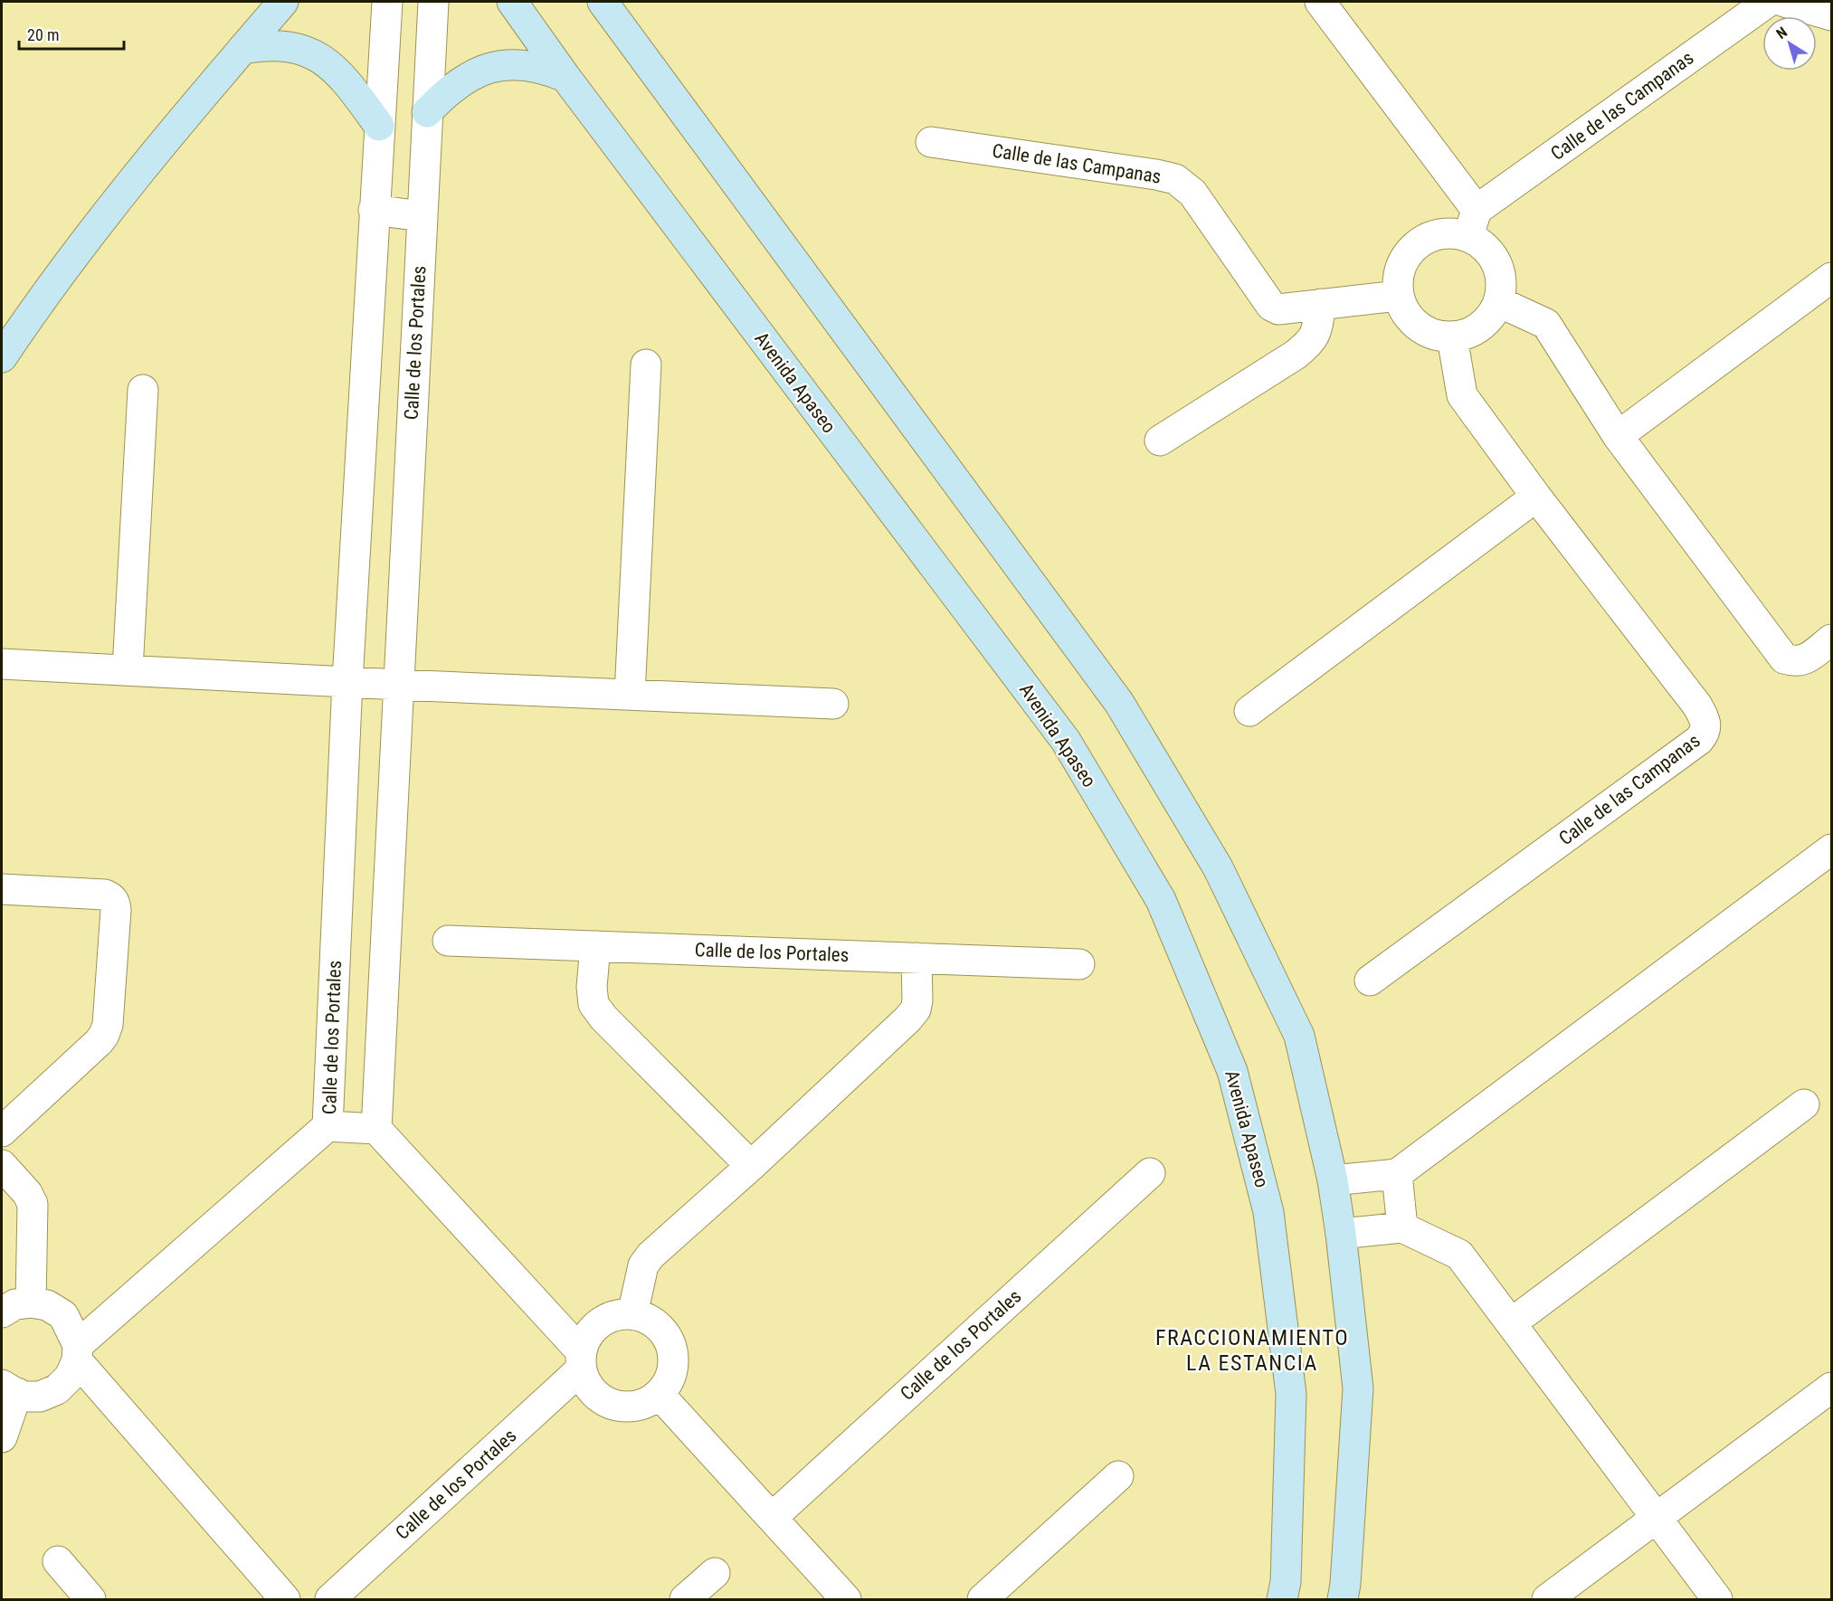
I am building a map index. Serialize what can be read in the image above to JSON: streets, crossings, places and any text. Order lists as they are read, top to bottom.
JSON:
{
  "streets": {
    "street": ["Calle de las Campanas", "Calle de los Portales", "Avenida Apaseo"]
  },
  "districts": ["FRACCIONAMIENTO LA ESTANCIA"],
  "scale_bar": "20 m",
  "north": "top left"
}
